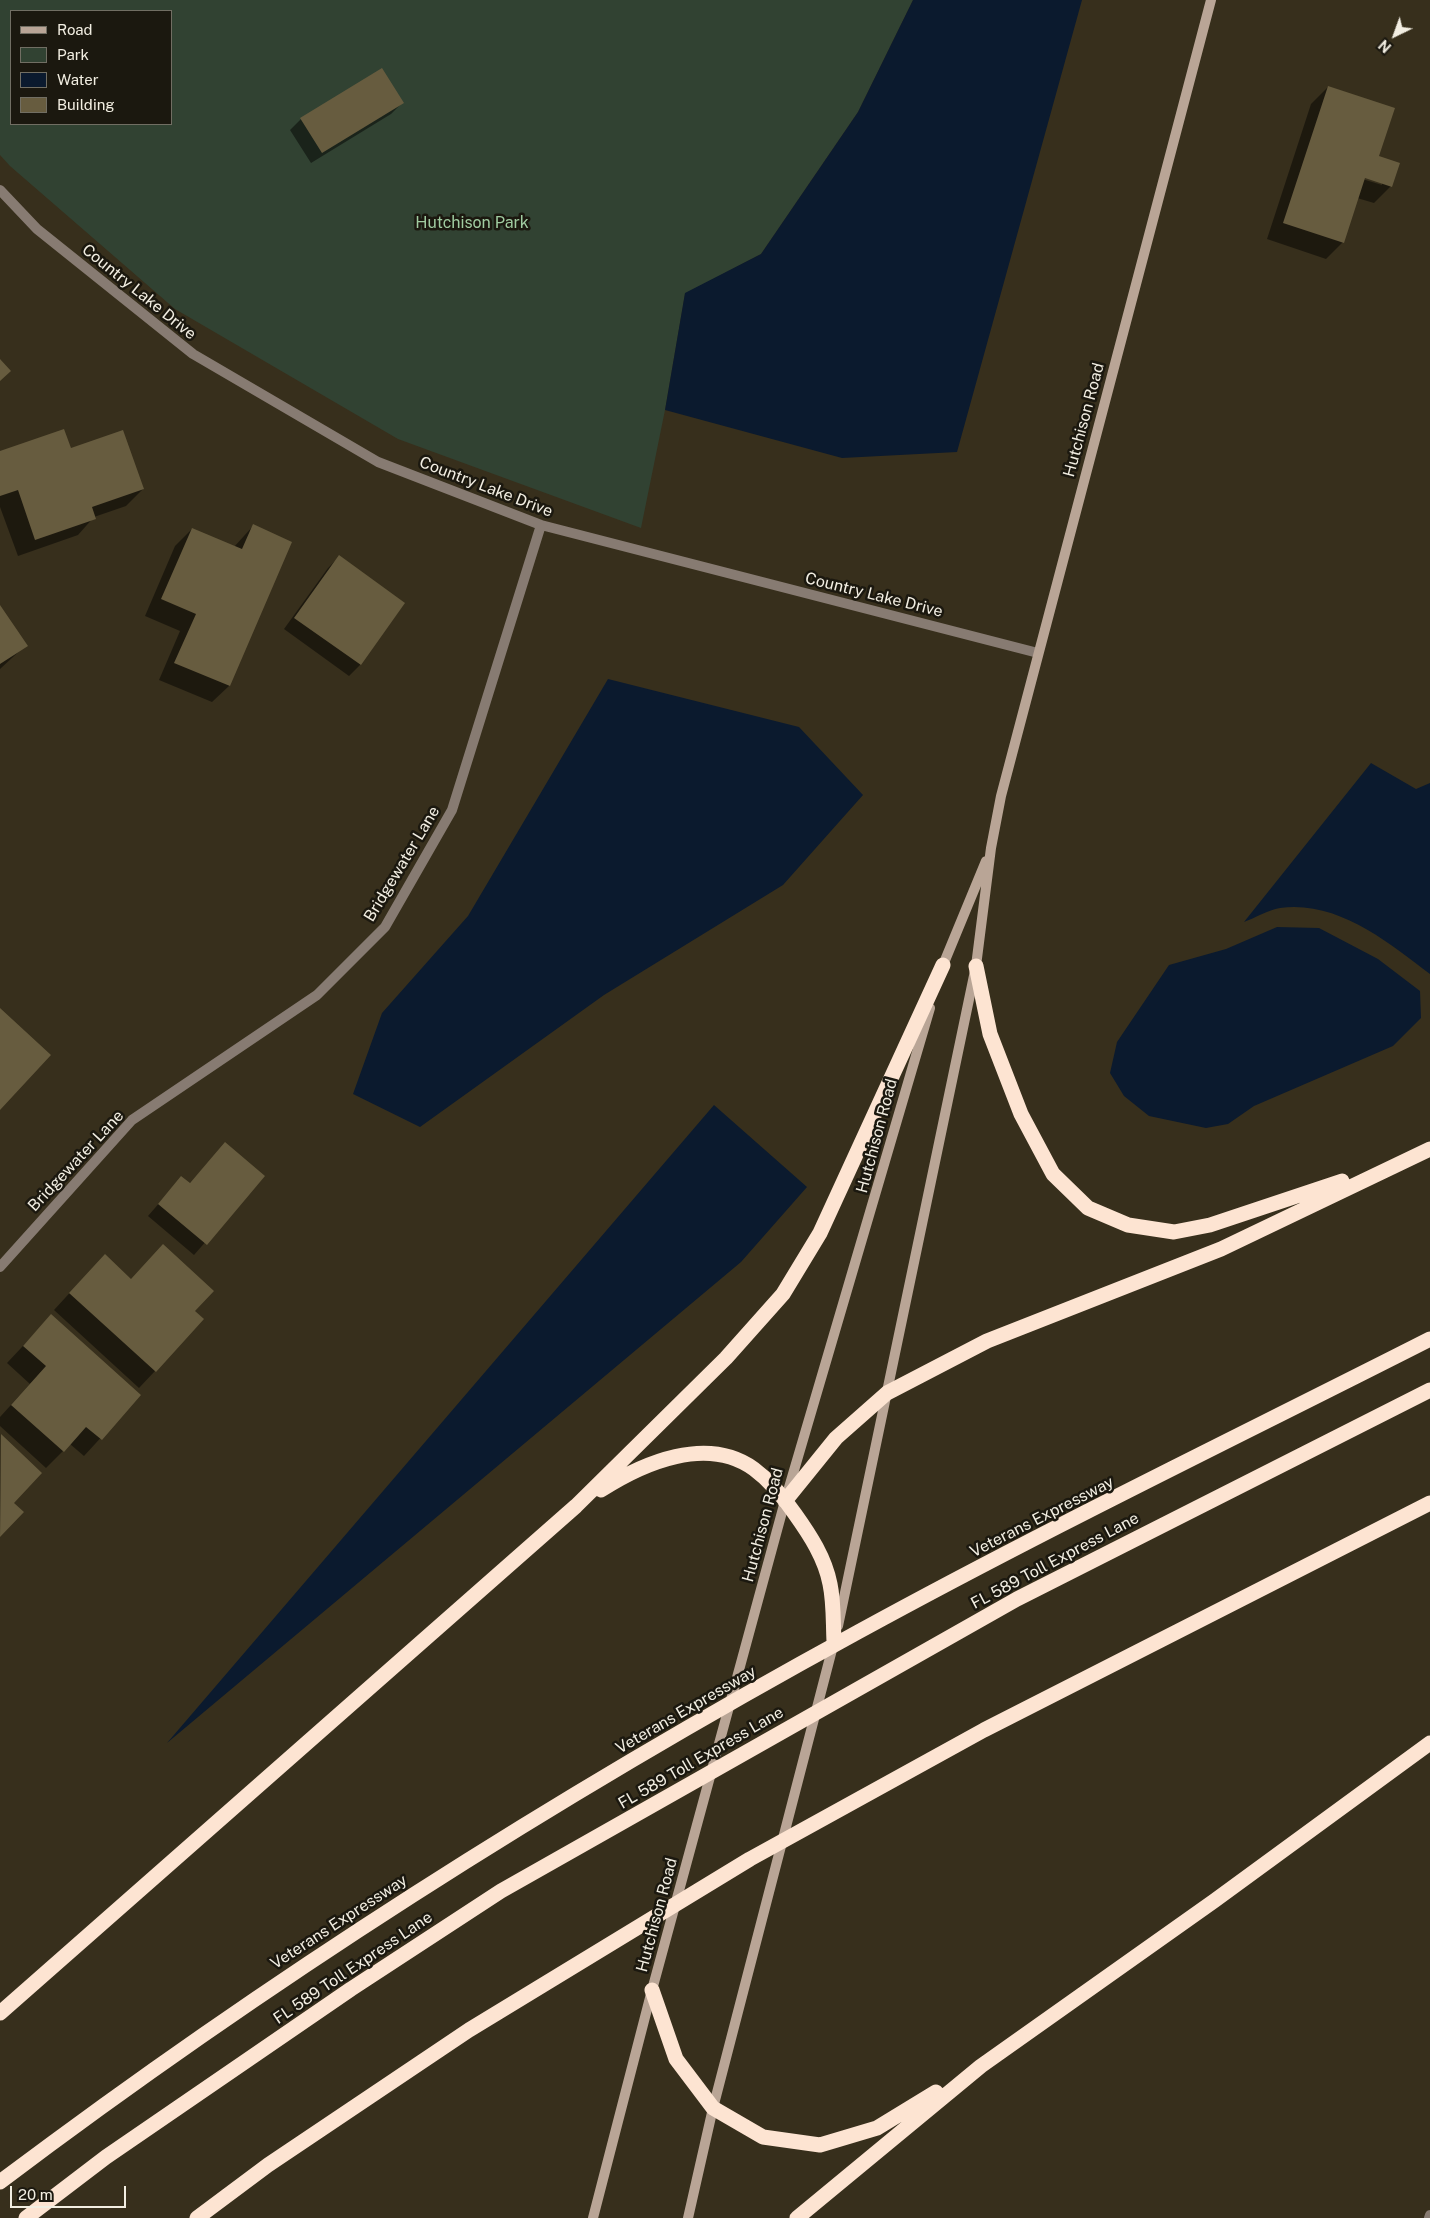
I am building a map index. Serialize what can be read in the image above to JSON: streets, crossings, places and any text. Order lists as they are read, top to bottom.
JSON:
{
  "streets": {
    "highway": ["Veterans Expressway", "FL 589 Toll Express Lane"],
    "street": ["Country Lake Drive", "Hutchison Road", "Bridgewater Lane"]
  },
  "crossings": [
    ["Country Lake Drive", "Hutchison Road"],
    ["Country Lake Drive", "Bridgewater Lane"]
  ],
  "parks": ["Hutchison Park"],
  "legend": [
    "Road",
    "Park",
    "Water",
    "Building"
  ],
  "scale_bar": "20 m",
  "north": "bottom left"
}
